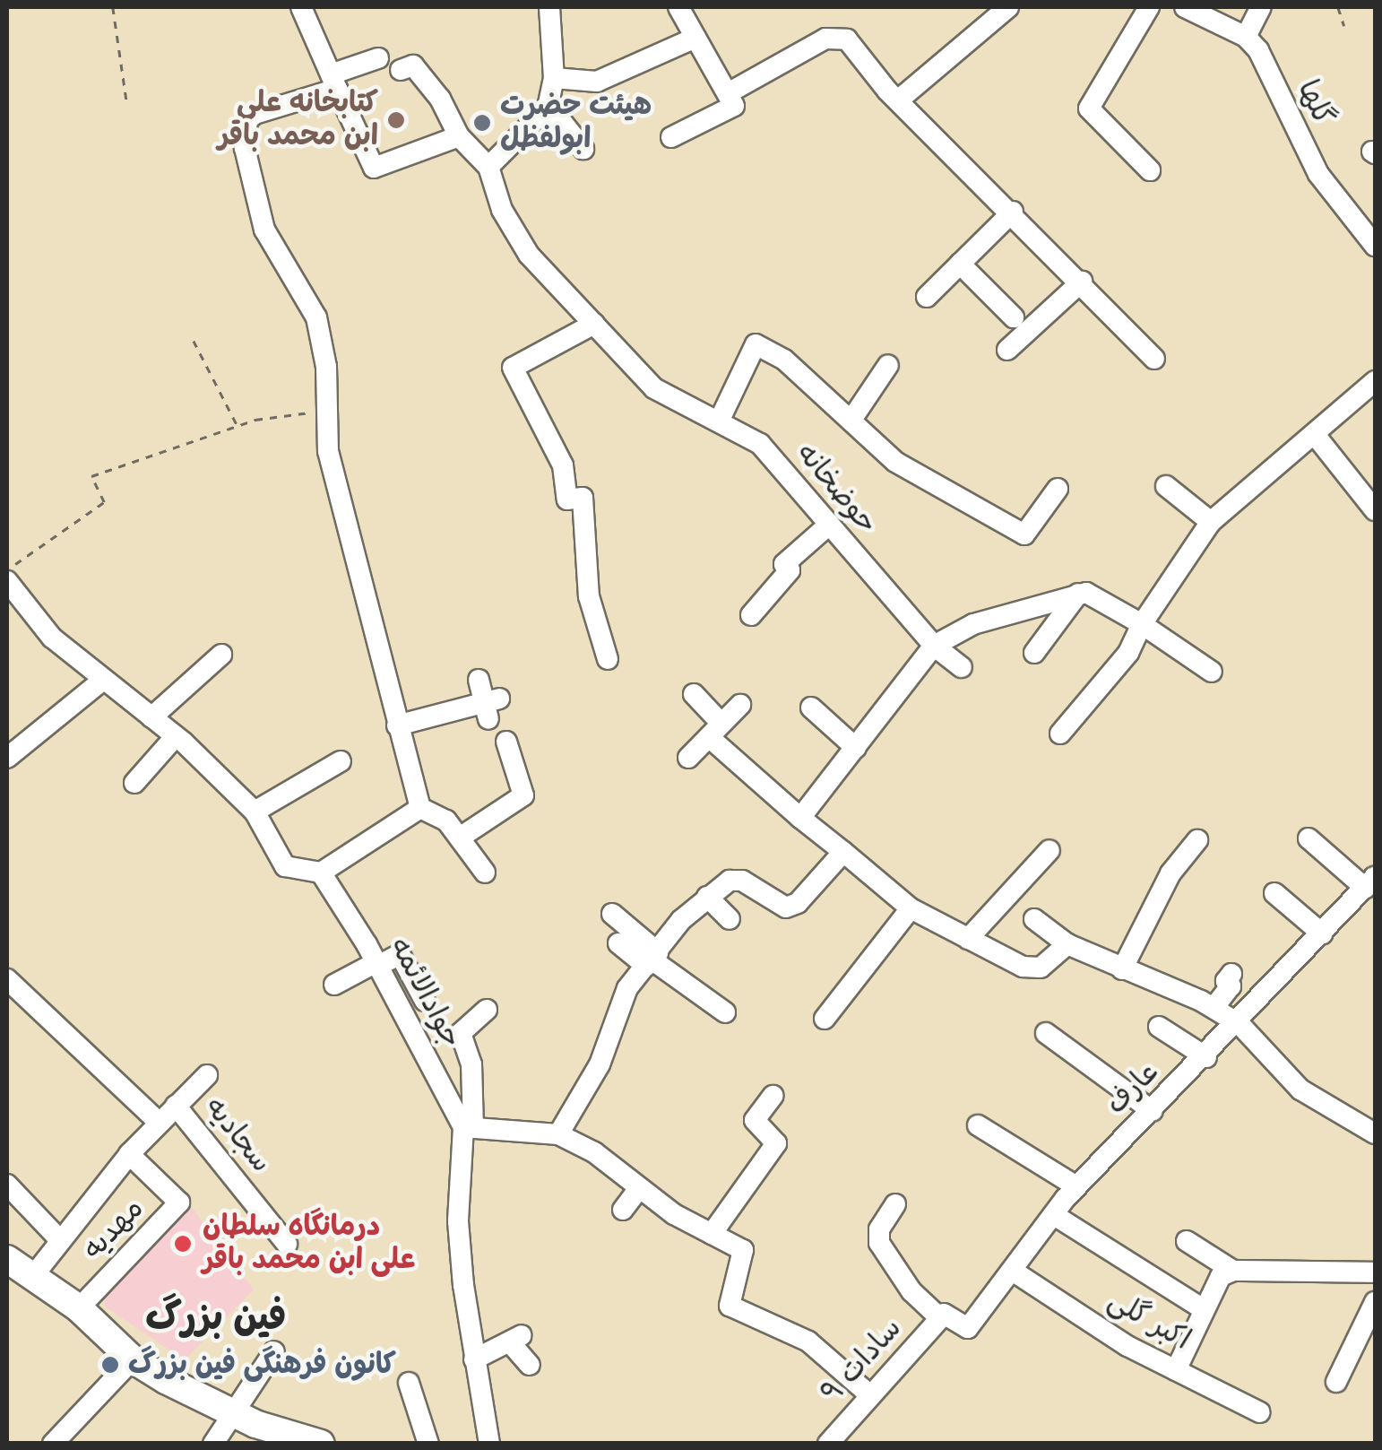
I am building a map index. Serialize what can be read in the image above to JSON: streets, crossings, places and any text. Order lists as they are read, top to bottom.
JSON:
{
  "streets": {
    "street": [
      "گلها",
      "حوضخانه",
      "جوادالائمه",
      "عارف",
      "سجادیه",
      "مهدیه",
      "اکبر گلی",
      "سادات ۹"
    ]
  },
  "crossings": [
    ["عارف", "اکبر گلی"],
    ["عارف", "سادات ۹"]
  ],
  "districts": ["فین بزرگ"],
  "places": [
    "کتابخانه علی ابن محمد باقر",
    "هیئت حضرت ابولفظل",
    "درمانگاه سلطان علی ابن محمد باقر",
    "کانون فرهنگی فین بزرگ"
  ]
}
